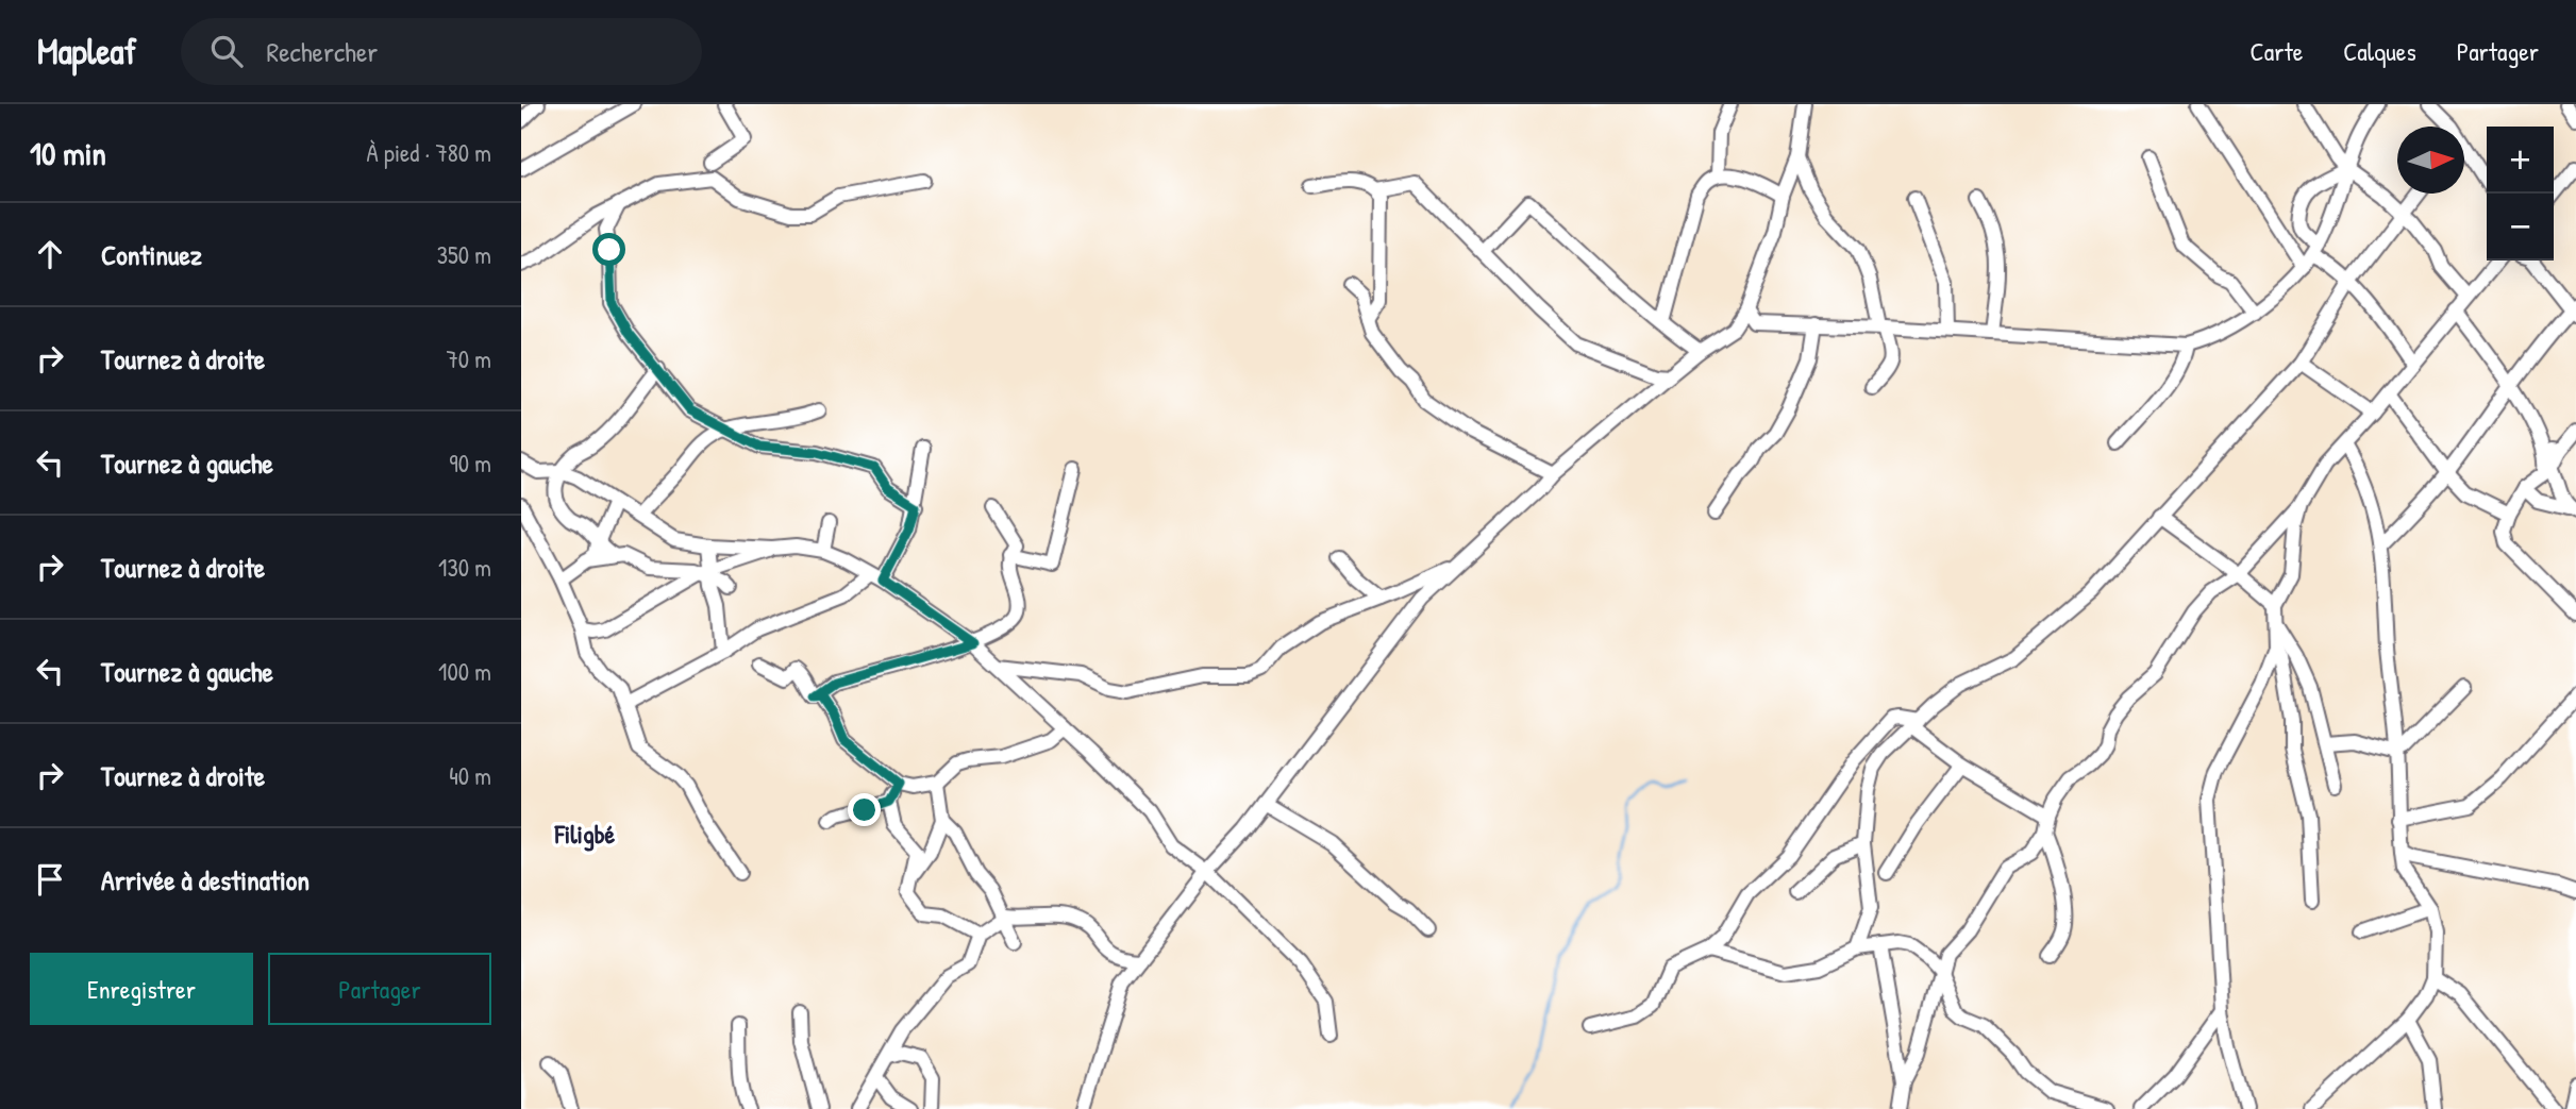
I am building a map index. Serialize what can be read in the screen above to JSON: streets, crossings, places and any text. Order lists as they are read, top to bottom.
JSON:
{
  "districts": ["Filigbé"],
  "north": "right",
  "page": {
    "header": "Mapleaf",
    "search": "Rechercher",
    "nav": ["Carte", "Calques", "Partager"],
    "heading": ["10 min", "À pied · 780 m"],
    "map_buttons": ["+", "−"],
    "list": [
      ["Continuez", "350 m"],
      ["Tournez à droite", "70 m"],
      ["Tournez à gauche", "90 m"],
      ["Tournez à droite", "130 m"],
      ["Tournez à gauche", "100 m"],
      ["Tournez à droite", "40 m"],
      "Arrivée à destination"
    ],
    "buttons": ["Enregistrer", "Partager"]
  }
}
